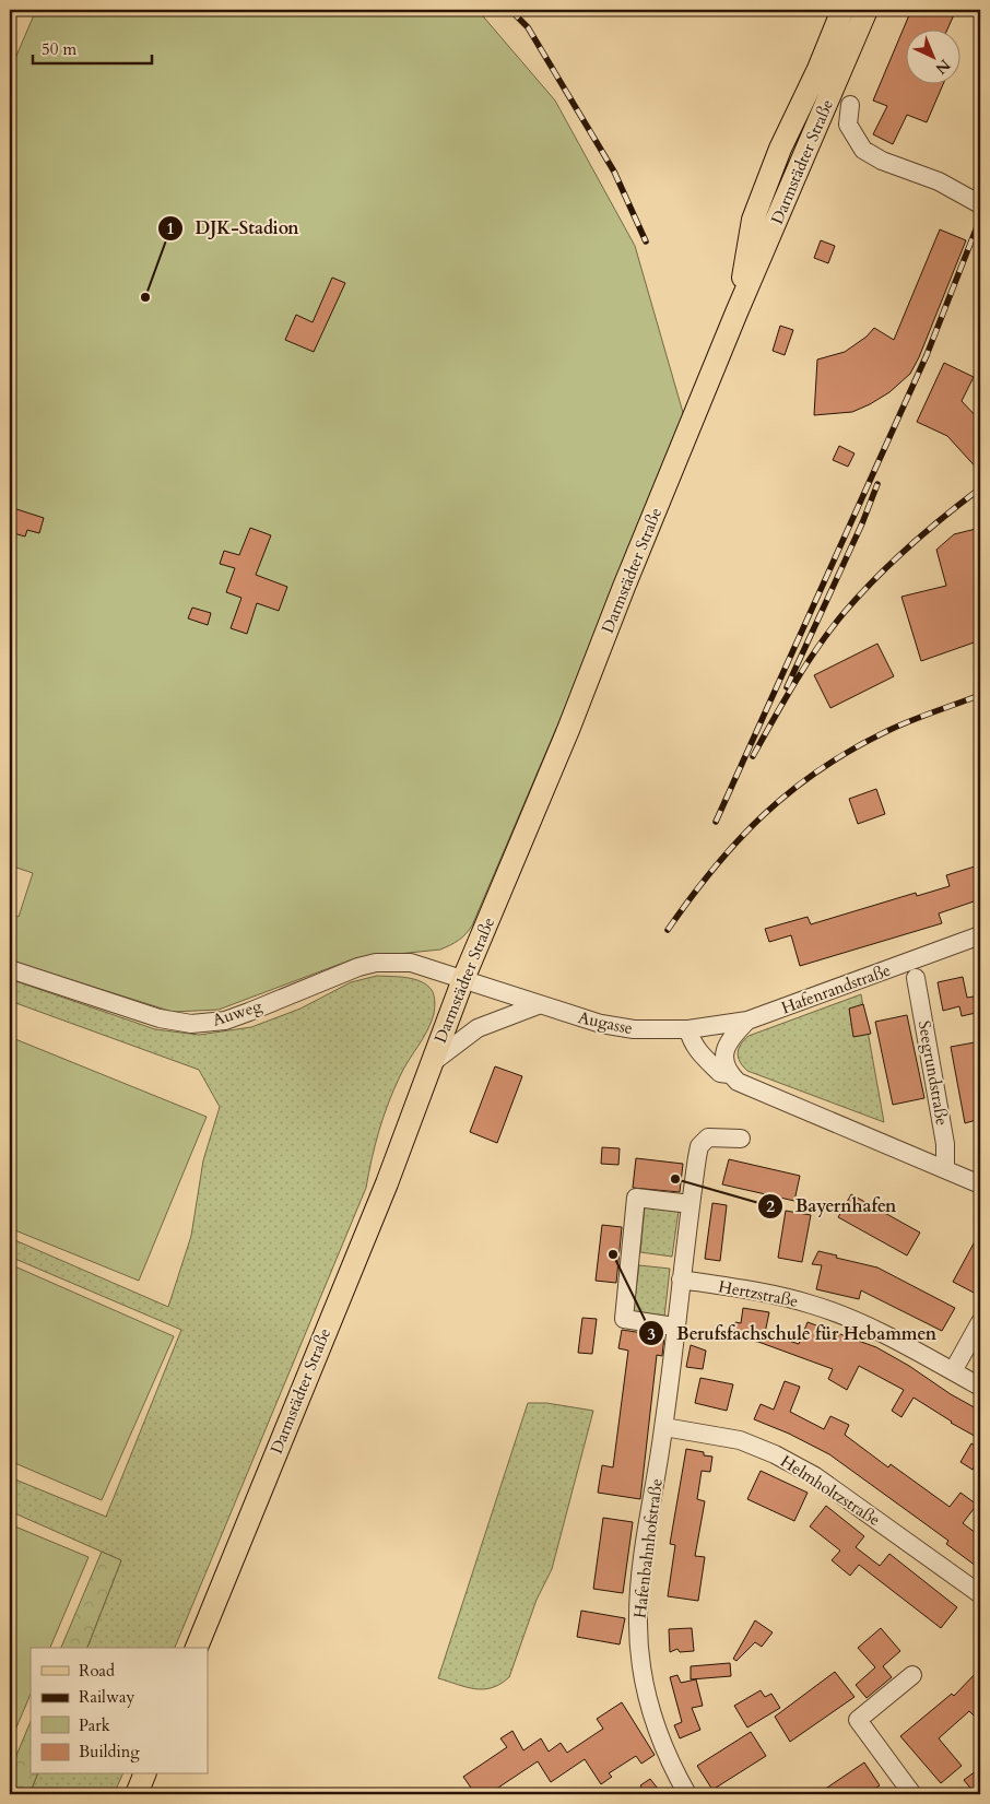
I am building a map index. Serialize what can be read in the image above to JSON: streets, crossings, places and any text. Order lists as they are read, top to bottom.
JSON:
{
  "streets": {
    "main road": ["Darmstädter Straße"],
    "street": [
      "Hafenrandstraße",
      "Auweg",
      "Augasse",
      "Seegrundstraße",
      "Hertzstraße",
      "Helmholtzstraße",
      "Hafenbahnhofstraße"
    ]
  },
  "crossings": [
    ["Darmstädter Straße", "Auweg"],
    ["Darmstädter Straße", "Augasse"],
    ["Hafenrandstraße", "Augasse"],
    ["Auweg", "Augasse"],
    ["Hertzstraße", "Hafenbahnhofstraße"],
    ["Helmholtzstraße", "Hafenbahnhofstraße"]
  ],
  "places": ["DJK-Stadion", "Bayernhafen", "Berufsfachschule für Hebammen"],
  "legend": [
    "Road",
    "Railway",
    "Park",
    "Building"
  ],
  "scale_bar": "50 m",
  "north": "bottom right"
}
